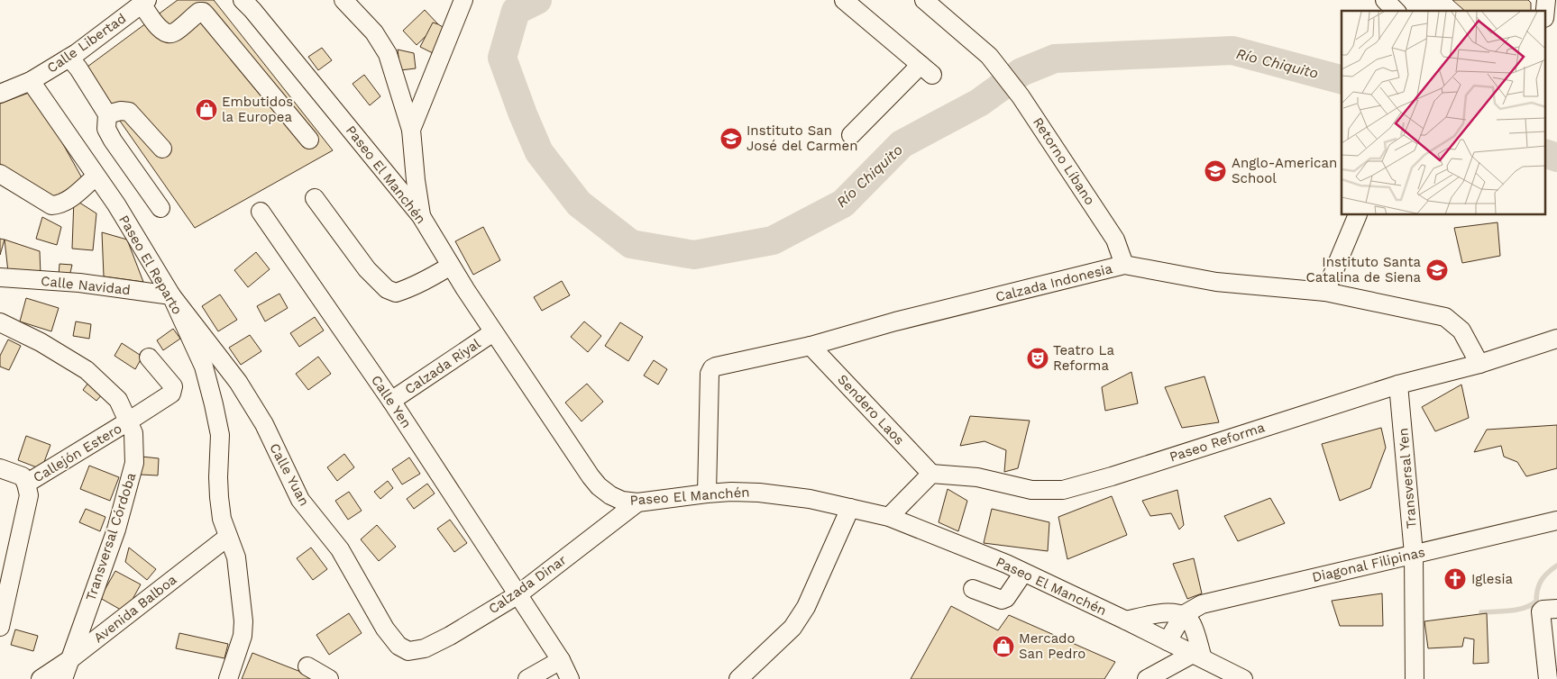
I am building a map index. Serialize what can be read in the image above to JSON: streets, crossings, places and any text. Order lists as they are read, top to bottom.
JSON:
{
  "streets": {
    "street": [
      "Calle Libertad",
      "Retorno Líbano",
      "Paseo El Manchén",
      "Paseo El Reparto",
      "Calzada Indonesia",
      "Calle Navidad",
      "Calzada Riyal",
      "Calle Yen",
      "Sendero Laos",
      "Paseo Reforma",
      "Callejón Estero",
      "Calle Yuan",
      "Transversal Yen",
      "Transversal Córdoba",
      "Diagonal Filipinas",
      "Calzada Dinar",
      "Avenida Balboa"
    ]
  },
  "crossings": [
    ["Calle Libertad", "Paseo El Reparto"],
    ["Retorno Líbano", "Calzada Indonesia"],
    ["Paseo El Manchén", "Calzada Indonesia"],
    ["Paseo El Manchén", "Calzada Riyal"],
    ["Paseo El Manchén", "Diagonal Filipinas"],
    ["Paseo El Manchén", "Calzada Dinar"],
    ["Paseo El Reparto", "Calle Navidad"],
    ["Paseo El Reparto", "Calle Yuan"],
    ["Paseo El Reparto", "Avenida Balboa"],
    ["Calzada Indonesia", "Sendero Laos"],
    ["Calzada Indonesia", "Paseo Reforma"],
    ["Calle Navidad", "Calle Yuan"],
    ["Calzada Riyal", "Calle Yen"],
    ["Calle Yen", "Calzada Dinar"],
    ["Sendero Laos", "Paseo Reforma"],
    ["Paseo Reforma", "Transversal Yen"],
    ["Callejón Estero", "Transversal Córdoba"],
    ["Calle Yuan", "Calzada Dinar"],
    ["Transversal Yen", "Diagonal Filipinas"],
    ["Transversal Córdoba", "Avenida Balboa"]
  ],
  "water": ["Río Chiquito"],
  "places": {
    "shop": ["Embutidos la Europea", "Mercado San Pedro"],
    "school or university": ["Instituto San José del Carmen", "Anglo-American School", "Instituto Santa Catalina de Siena"],
    "theatre": ["Teatro La Reforma"],
    "church": ["Iglesia"]
  }
}
